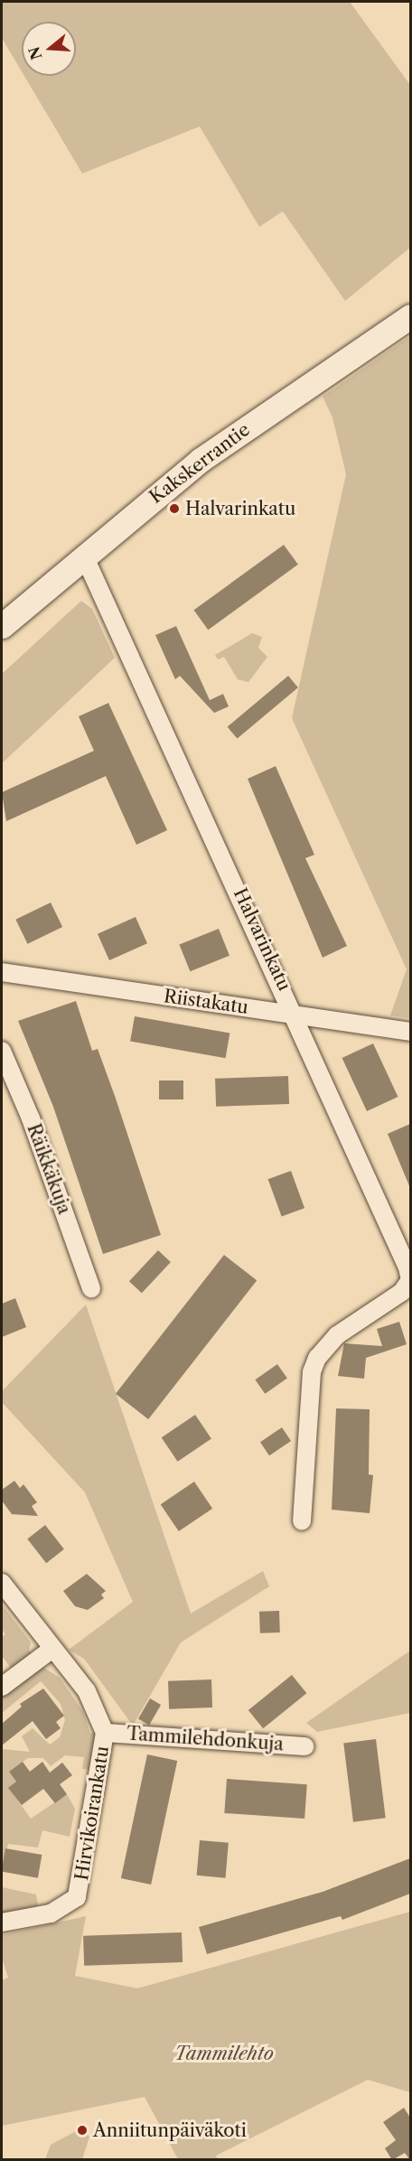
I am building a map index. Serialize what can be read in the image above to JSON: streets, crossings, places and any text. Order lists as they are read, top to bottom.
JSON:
{
  "streets": {
    "main road": ["Kakskerrantie"],
    "street": [
      "Halvarinkatu",
      "Riistakatu",
      "Räikkäkuja",
      "Tammilehdonkuja",
      "Hirvikoirankatu"
    ]
  },
  "crossings": [
    ["Kakskerrantie", "Halvarinkatu"],
    ["Halvarinkatu", "Riistakatu"],
    ["Tammilehdonkuja", "Hirvikoirankatu"]
  ],
  "parks": ["Tammilehto"],
  "places": ["Halvarinkatu", "Anniitunpäiväkoti"],
  "north": "left"
}
